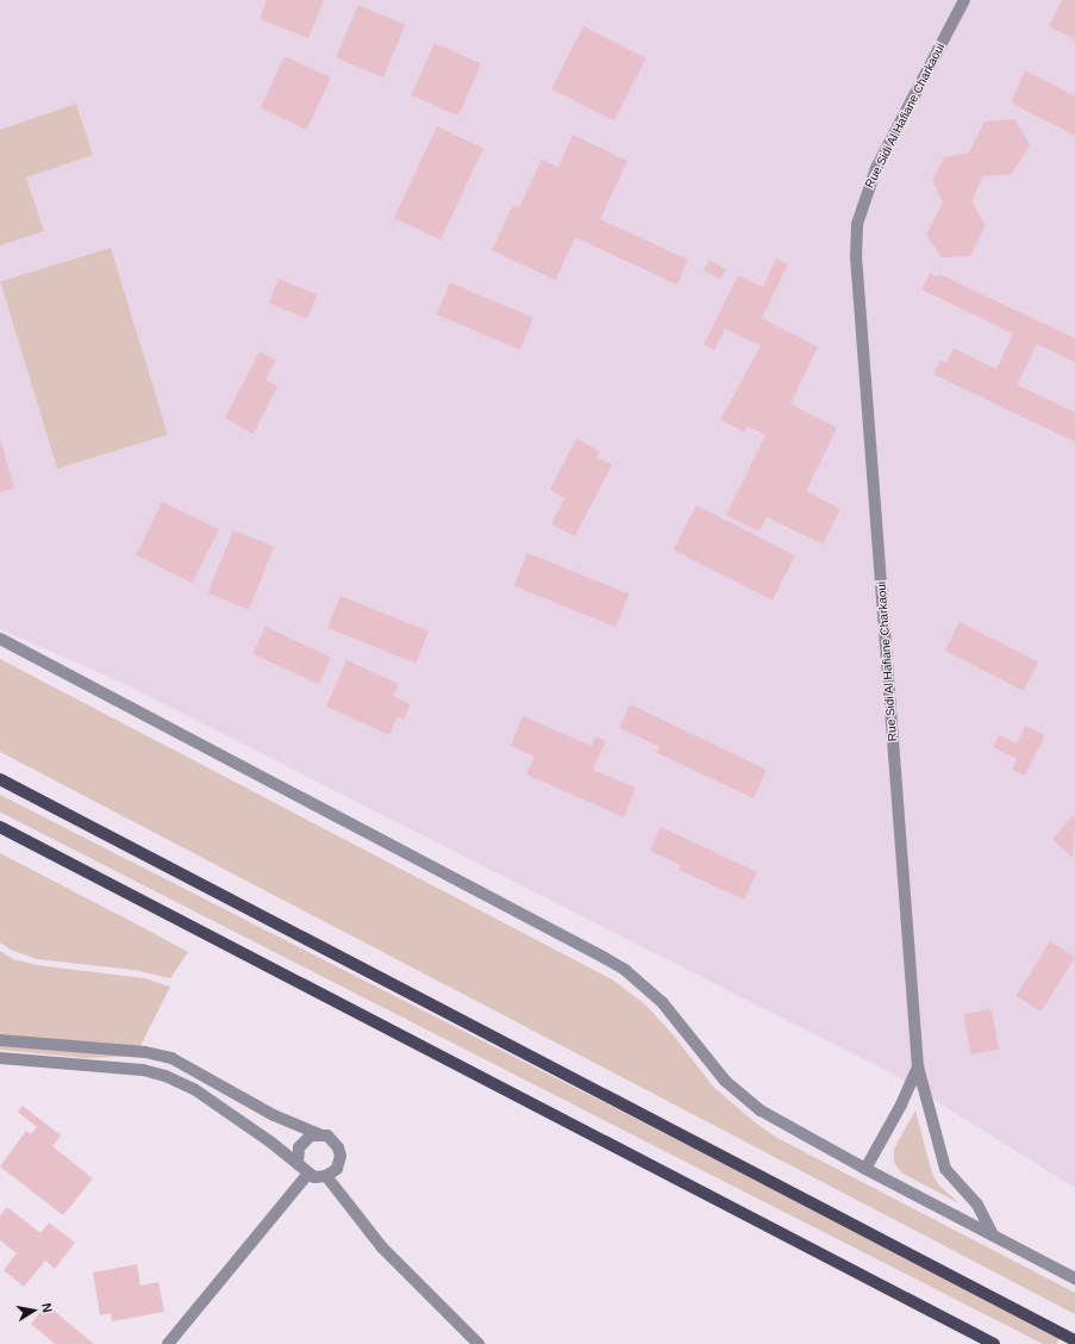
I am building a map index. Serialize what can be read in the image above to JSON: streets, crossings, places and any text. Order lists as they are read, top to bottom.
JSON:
{
  "streets": {
    "street": ["Rue Sidi Al Hafiane Charkaoui"]
  },
  "north": "right"
}
